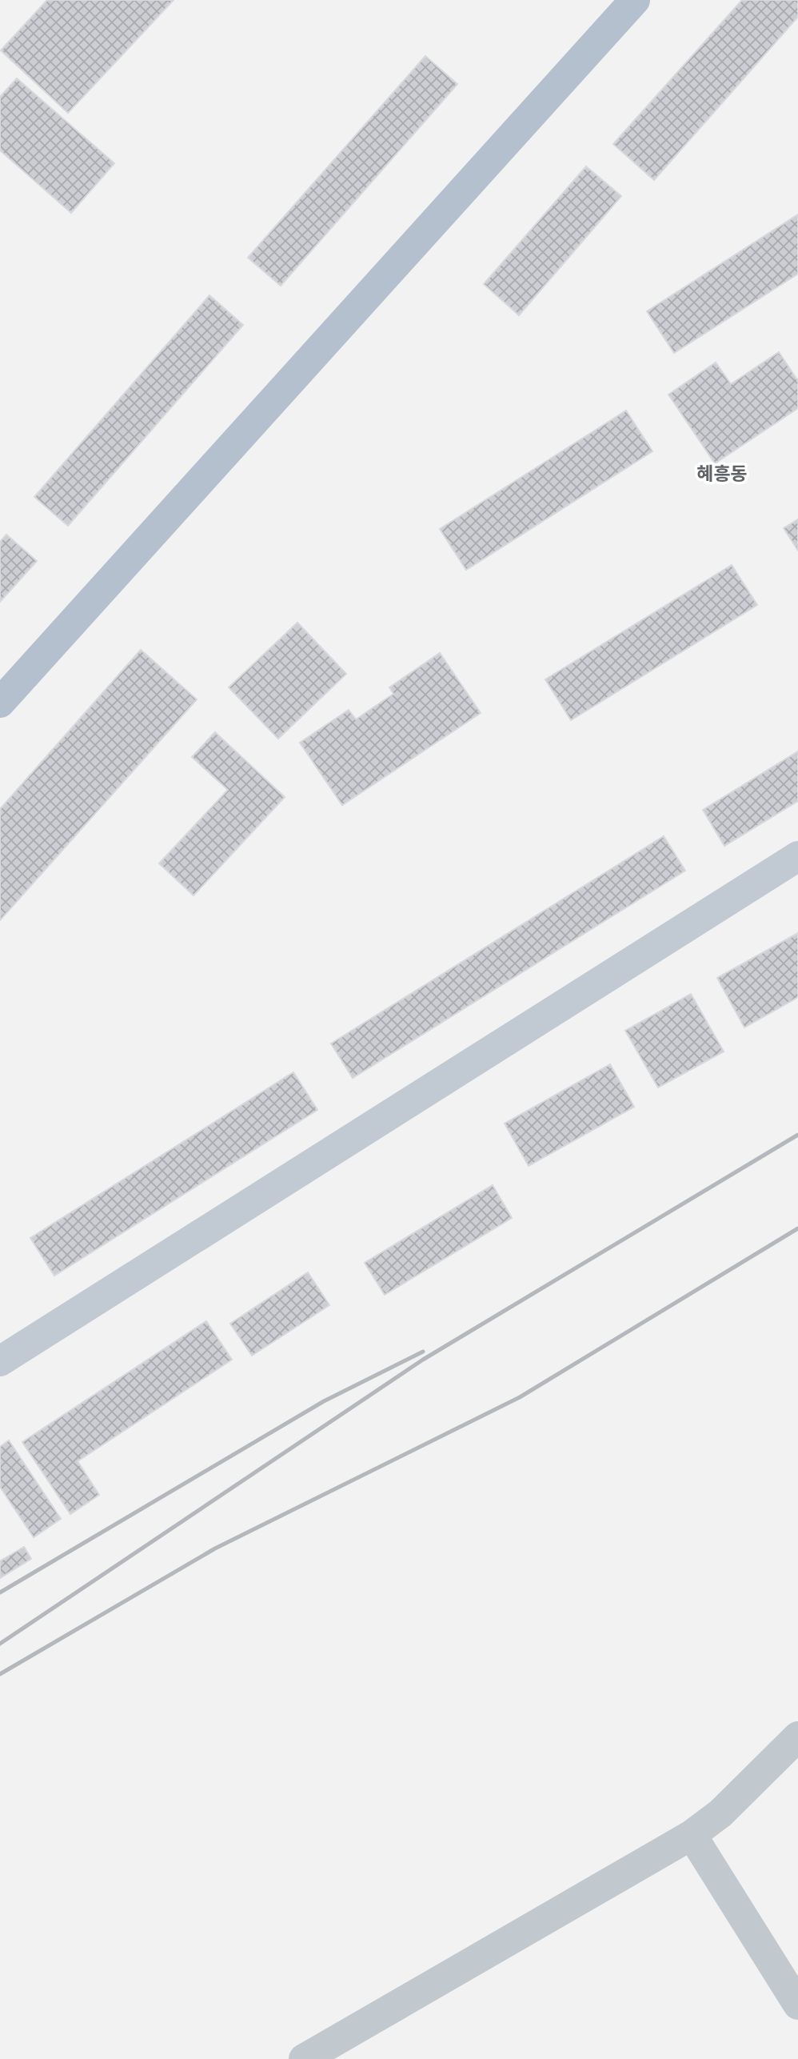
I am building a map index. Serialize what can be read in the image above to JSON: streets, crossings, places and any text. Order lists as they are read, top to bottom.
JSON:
{
  "districts": ["혜흥동"]
}
